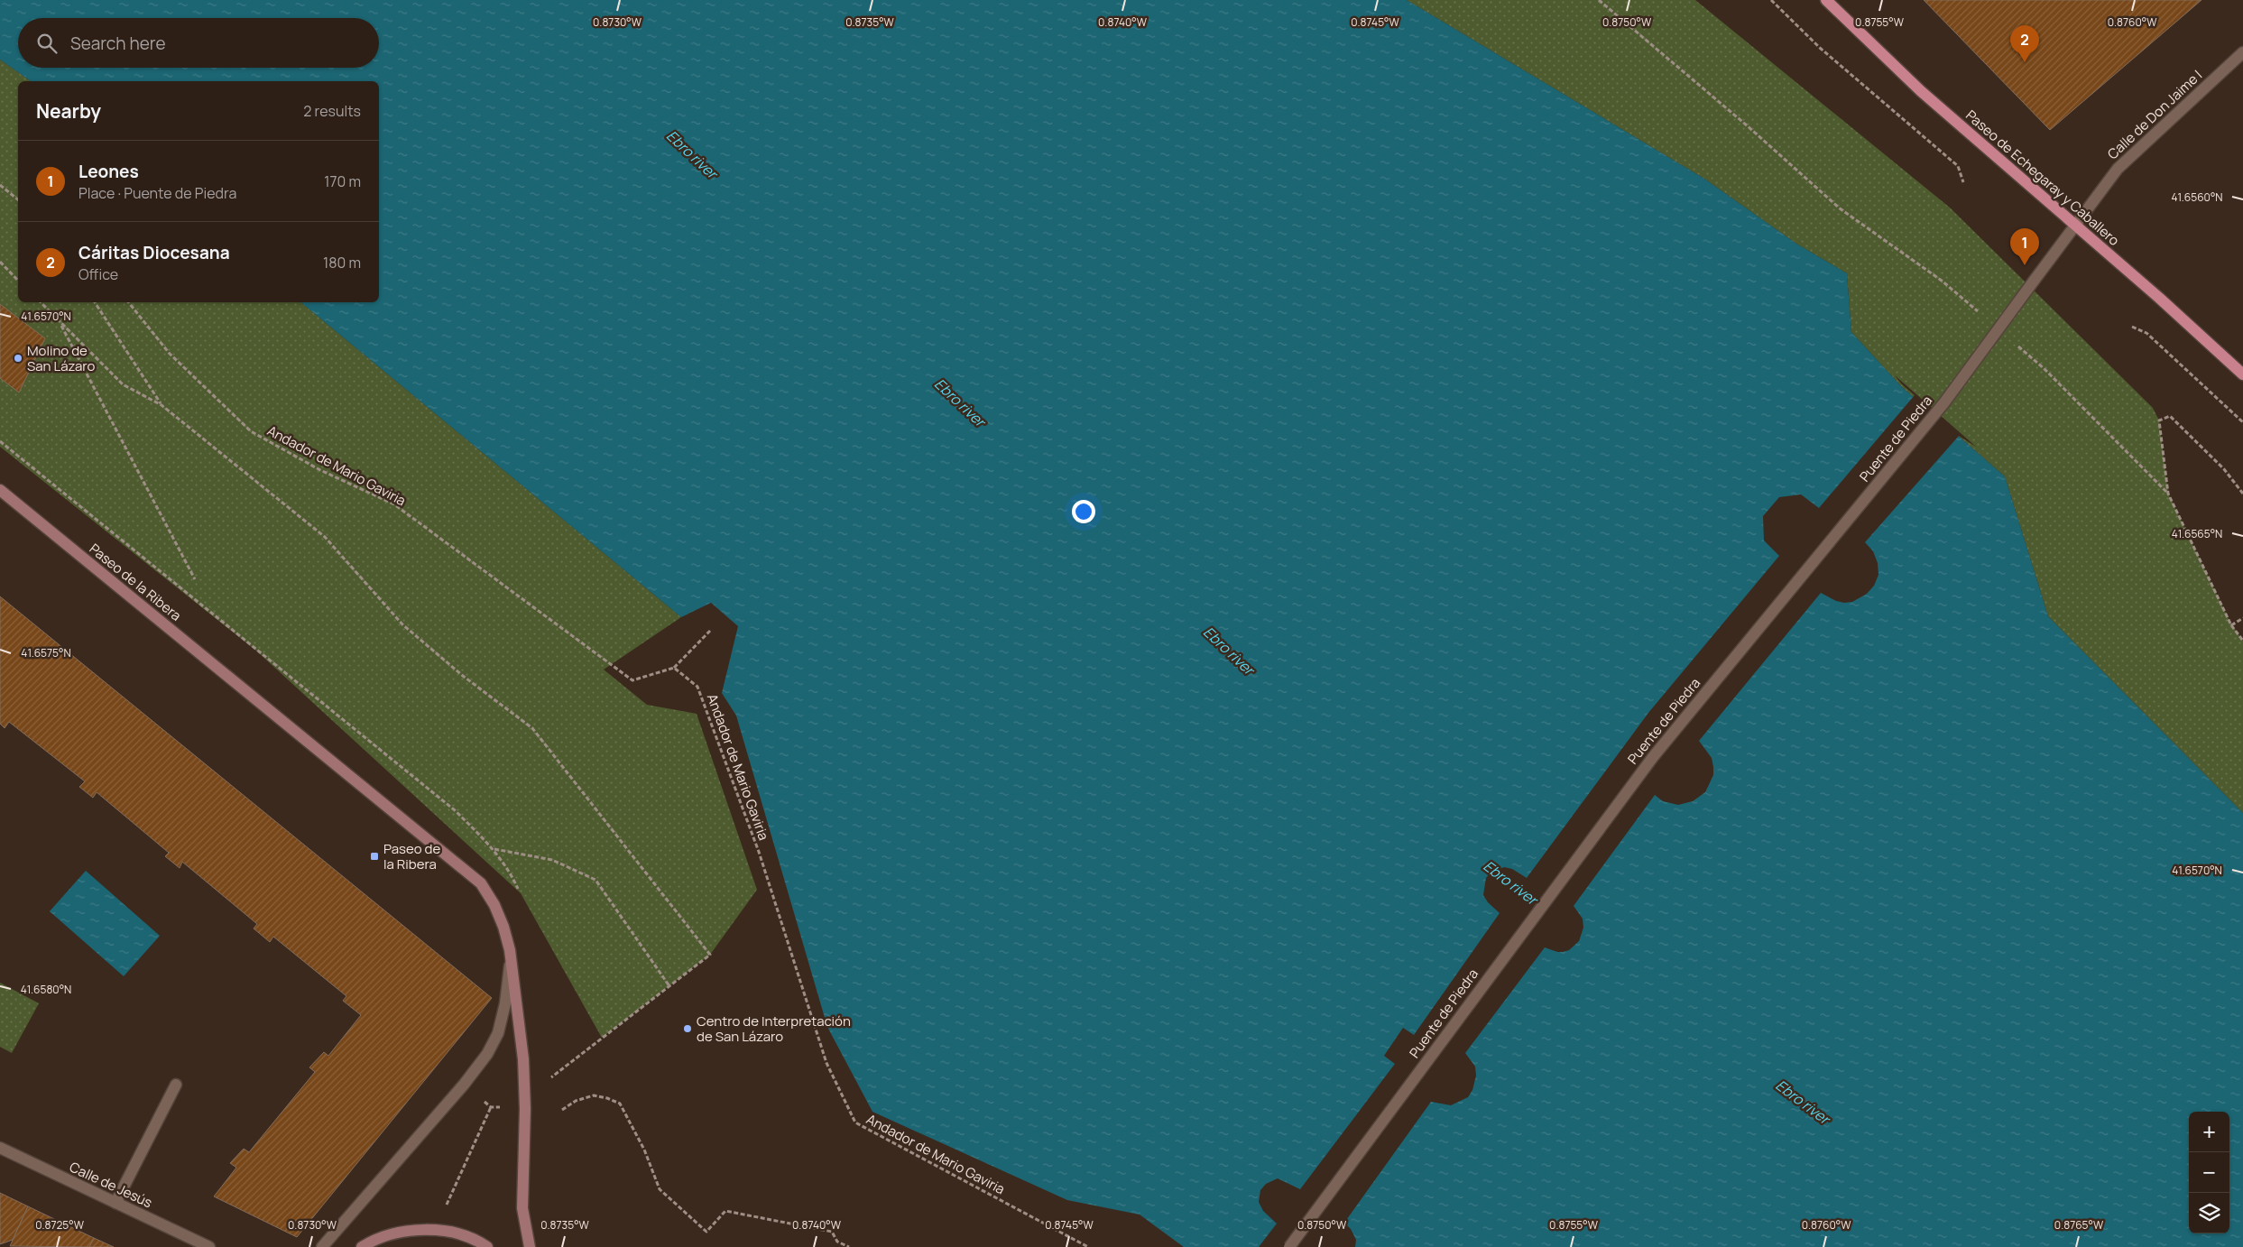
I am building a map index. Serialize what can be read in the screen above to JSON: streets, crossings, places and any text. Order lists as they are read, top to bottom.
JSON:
{
  "streets": {
    "main road": ["Paseo de Echegaray y Caballero", "Paseo de la Ribera"],
    "street": ["Calle de Don Jaime I", "Puente de Piedra", "Calle de Jesús"],
    "path": ["Andador de Mario Gaviria"]
  },
  "crossings": [
    ["Calle de Don Jaime I", "Paseo de Echegaray y Caballero"],
    ["Calle de Don Jaime I", "Puente de Piedra"],
    ["Paseo de Echegaray y Caballero", "Puente de Piedra"]
  ],
  "water": ["Ebro river"],
  "places": {
    "other": ["Molino de San Lázaro", "Centro de Interpretación de San Lázaro"],
    "transit": ["Paseo de la Ribera"]
  },
  "page": {
    "search": "Search here",
    "pins": ["2", "1"],
    "heading": ["Nearby", "2 results"],
    "list": [
      {
        "mark": "1",
        "name": "Leones",
        "note": "Place · Puente de Piedra",
        "value": "170 m"
      },
      {
        "mark": "2",
        "name": "Cáritas Diocesana",
        "note": "Office",
        "value": "180 m"
      }
    ],
    "map_buttons": ["+", "−"]
  },
  "coordinates": [
    "0.8730°W",
    "0.8735°W",
    "0.8740°W",
    "0.8745°W",
    "0.8750°W",
    "0.8755°W",
    "0.8760°W",
    "41.6560°N",
    "41.6570°N",
    "41.6565°N",
    "41.6575°N",
    "41.6580°N",
    "0.8725°W",
    "0.8765°W"
  ]
}
